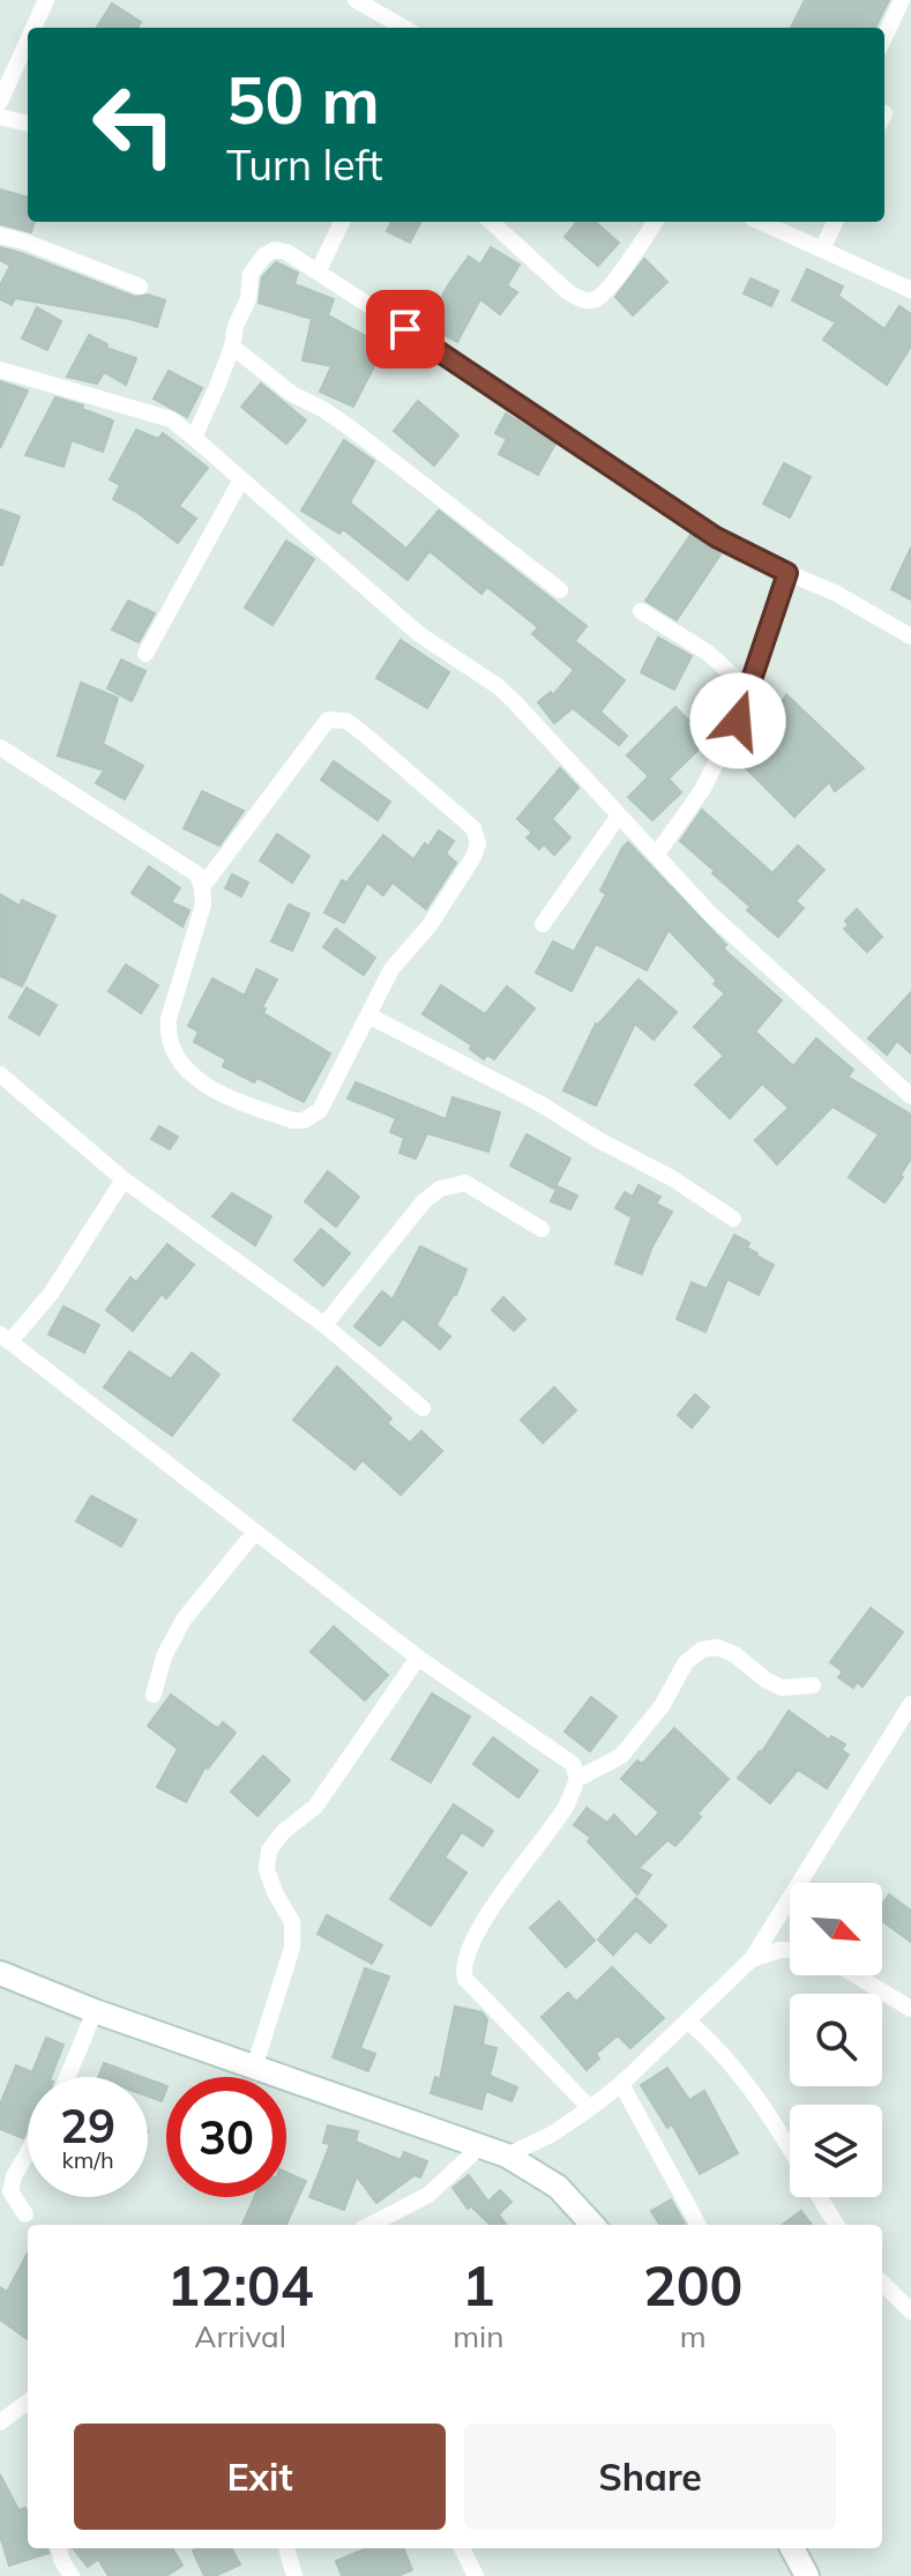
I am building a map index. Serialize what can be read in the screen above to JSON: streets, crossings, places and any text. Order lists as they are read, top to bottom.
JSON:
{
  "north": "bottom right",
  "page": {
    "turn": ["50 m", "Turn left"],
    "speed": "29 km/h",
    "limit": "30",
    "eta": [
      "12:04",
      "Arrival",
      "1",
      "min",
      "200",
      "m"
    ],
    "buttons": ["Exit", "Share"]
  }
}
